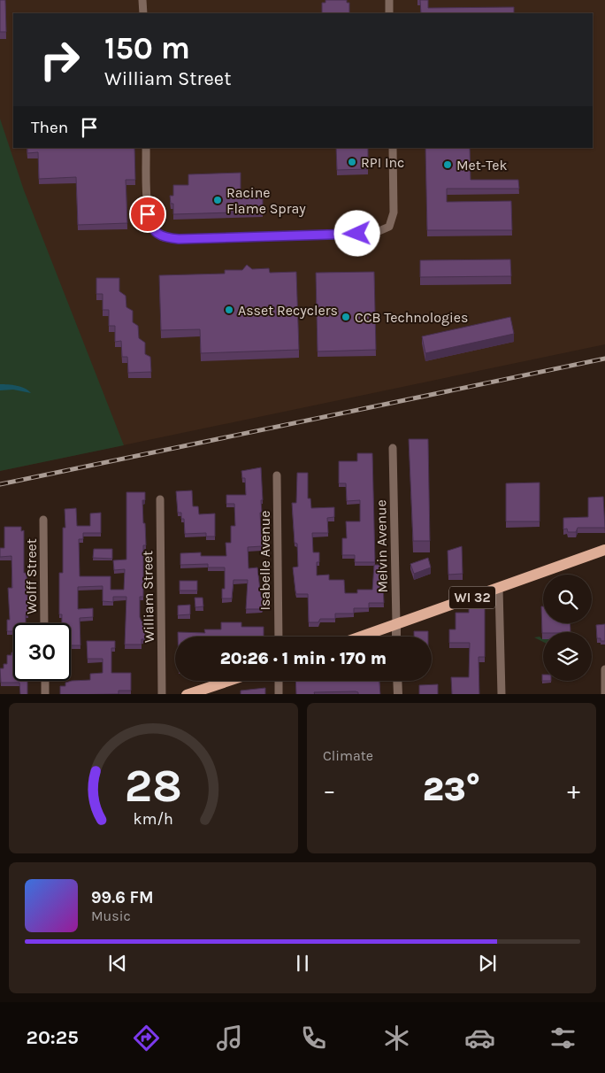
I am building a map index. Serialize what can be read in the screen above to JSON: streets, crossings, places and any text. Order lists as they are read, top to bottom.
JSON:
{
  "streets": {
    "main road": ["WI 32"],
    "street": [
      "Melvin Avenue",
      "Isabelle Avenue",
      "Wolff Street",
      "William Street"
    ]
  },
  "crossings": [
    ["Melvin Avenue", "WI 32"]
  ],
  "places": [
    "RPI Inc",
    "Met-Tek",
    "Racine Flame Spray",
    "Asset Recyclers",
    "CCB Technologies"
  ],
  "page": {
    "turn": ["150 m", "William Street"],
    "then": "Then",
    "limit": "30",
    "trip": "20:26 · 1 min · 170 m",
    "tile": "Climate",
    "heat": ["−", "23°", "+"],
    "song": ["99.6 FM", "Music"],
    "tabs": "20:25",
    "gauge": ["28", "km/h"]
  }
}
